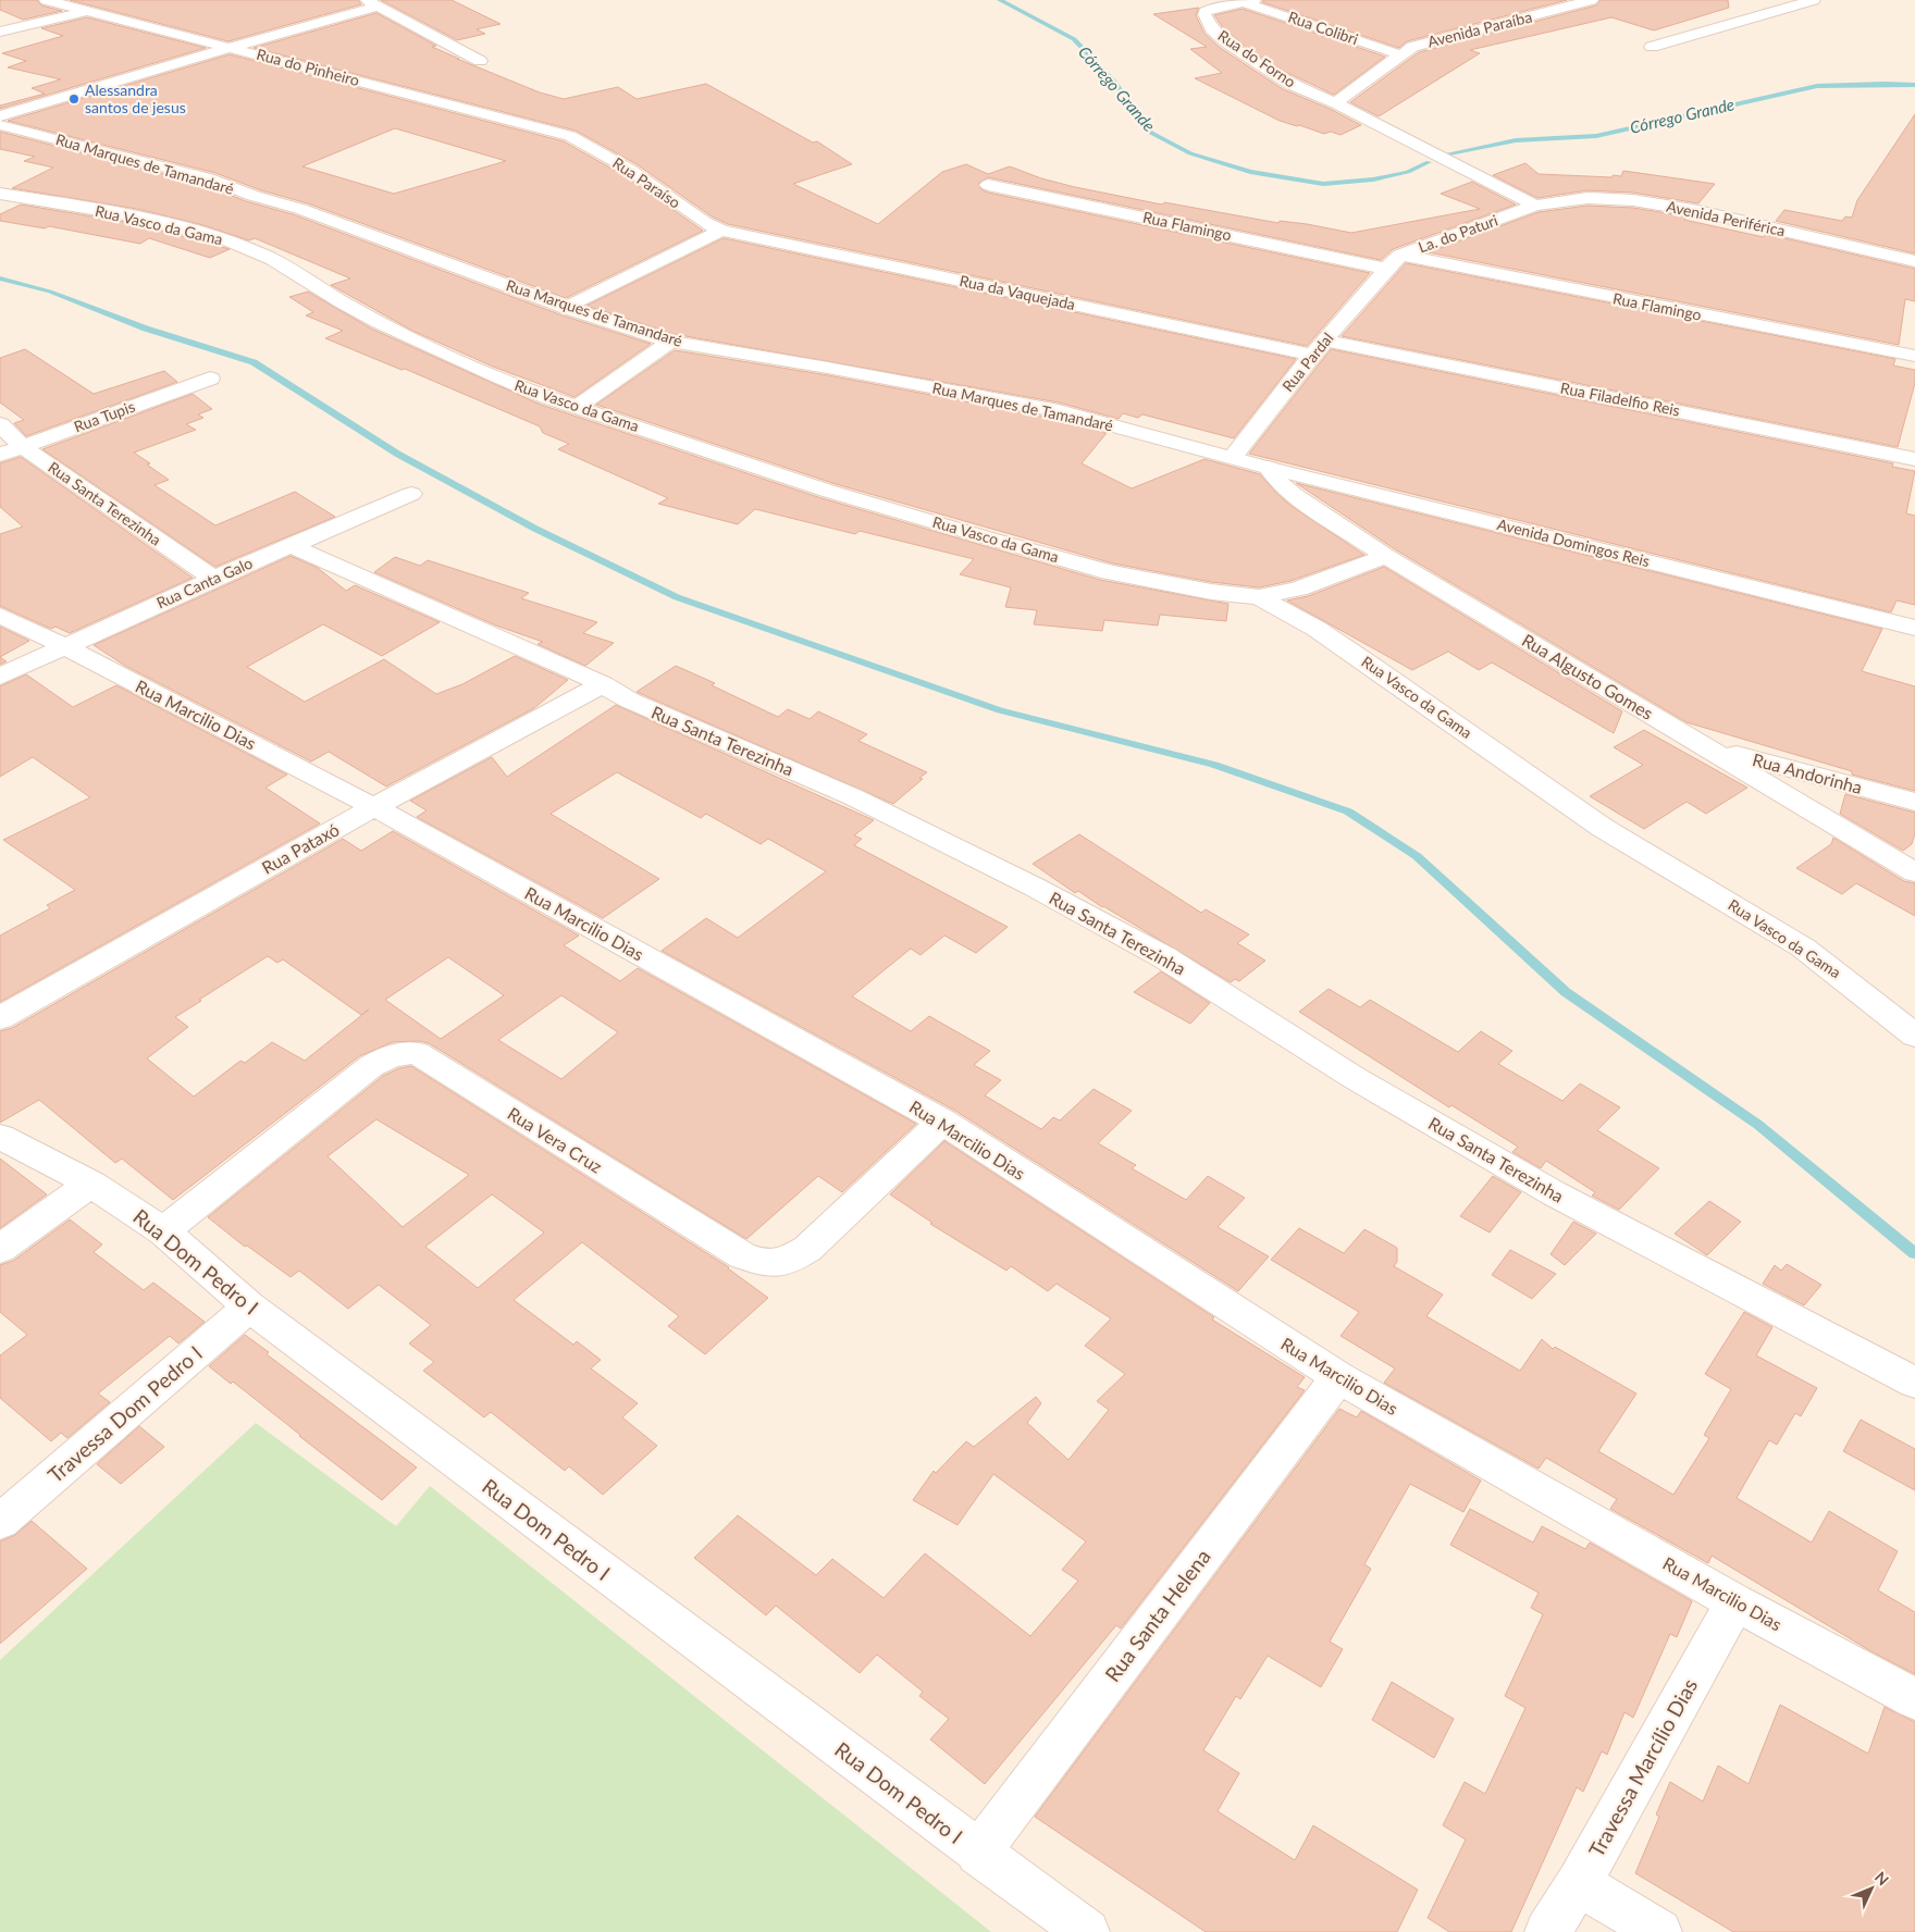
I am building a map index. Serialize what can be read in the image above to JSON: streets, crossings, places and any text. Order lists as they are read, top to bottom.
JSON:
{
  "streets": {
    "street": [
      "Rua Colibri",
      "Avenida Paraíba",
      "Rua do Forno",
      "Rua do Pinheiro",
      "Rua Marques de Tamandaré",
      "Rua Paraíso",
      "Avenida Periférica",
      "Rua Vasco da Gama",
      "Rua Flamingo",
      "La. do Paturi",
      "Rua da Vaquejada",
      "Rua Pardal",
      "Rua Filadelfio Reis",
      "Rua Tupis",
      "Rua Santa Terezinha",
      "Avenida Domingos Reis",
      "Rua Canta Galo",
      "Rua Algusto Gomes",
      "Rua Marcilio Dias",
      "Rua Andorinha",
      "Rua Pataxó",
      "Rua Vera Cruz",
      "Rua Dom Pedro I",
      "Travessa Dom Pedro I",
      "Rua Santa Helena",
      "Travessa Marcílio Dias"
    ]
  },
  "crossings": [
    ["Rua Colibri", "Avenida Paraíba"],
    ["Rua Colibri", "Rua do Forno"],
    ["Avenida Paraíba", "Rua do Forno"],
    ["Rua do Pinheiro", "Rua Paraíso"],
    ["Rua Marques de Tamandaré", "Rua Pardal"],
    ["Rua Marques de Tamandaré", "Avenida Domingos Reis"],
    ["Rua Paraíso", "Rua da Vaquejada"],
    ["Avenida Periférica", "La. do Paturi"],
    ["Rua Flamingo", "La. do Paturi"],
    ["Rua Flamingo", "Rua Pardal"],
    ["La. do Paturi", "Rua Pardal"],
    ["Rua da Vaquejada", "Rua Pardal"],
    ["Rua da Vaquejada", "Rua Filadelfio Reis"],
    ["Rua Pardal", "Rua Filadelfio Reis"],
    ["Rua Pardal", "Avenida Domingos Reis"],
    ["Rua Tupis", "Rua Santa Terezinha"],
    ["Rua Santa Terezinha", "Rua Canta Galo"],
    ["Rua Santa Terezinha", "Rua Pataxó"],
    ["Avenida Domingos Reis", "Rua Algusto Gomes"],
    ["Rua Canta Galo", "Rua Marcilio Dias"],
    ["Rua Algusto Gomes", "Rua Andorinha"],
    ["Rua Marcilio Dias", "Rua Pataxó"],
    ["Rua Marcilio Dias", "Rua Vera Cruz"],
    ["Rua Marcilio Dias", "Rua Santa Helena"],
    ["Rua Marcilio Dias", "Travessa Marcílio Dias"],
    ["Rua Vera Cruz", "Rua Dom Pedro I"],
    ["Rua Dom Pedro I", "Travessa Dom Pedro I"],
    ["Rua Dom Pedro I", "Rua Santa Helena"]
  ],
  "water": ["Córrego Grande"],
  "places": ["Alessandra santos de jesus"],
  "north": "top right"
}
